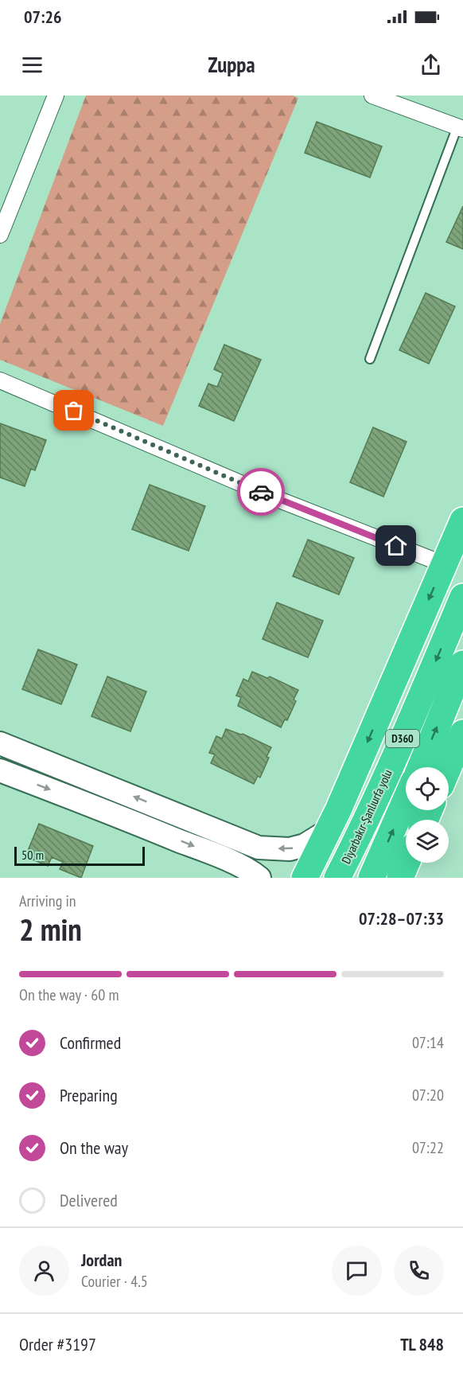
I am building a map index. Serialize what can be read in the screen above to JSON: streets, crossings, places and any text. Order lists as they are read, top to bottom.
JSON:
{
  "streets": {
    "highway": ["D360", "Diyarbakır-Şanlıurfa yolu"]
  },
  "scale_bar": "50 m",
  "page": {
    "status": "07:26",
    "header": "Zuppa",
    "scale": "50 m",
    "heading": ["2 min", "Arriving in", "07:28–07:33"],
    "panel": [
      "Jordan",
      "Courier · 4.5",
      "Order #3197",
      "TL 848"
    ],
    "bar": "On the way · 60 m",
    "list": [
      ["Confirmed", "07:14"],
      ["Preparing", "07:20"],
      ["On the way", "07:22"],
      "Delivered"
    ]
  }
}
